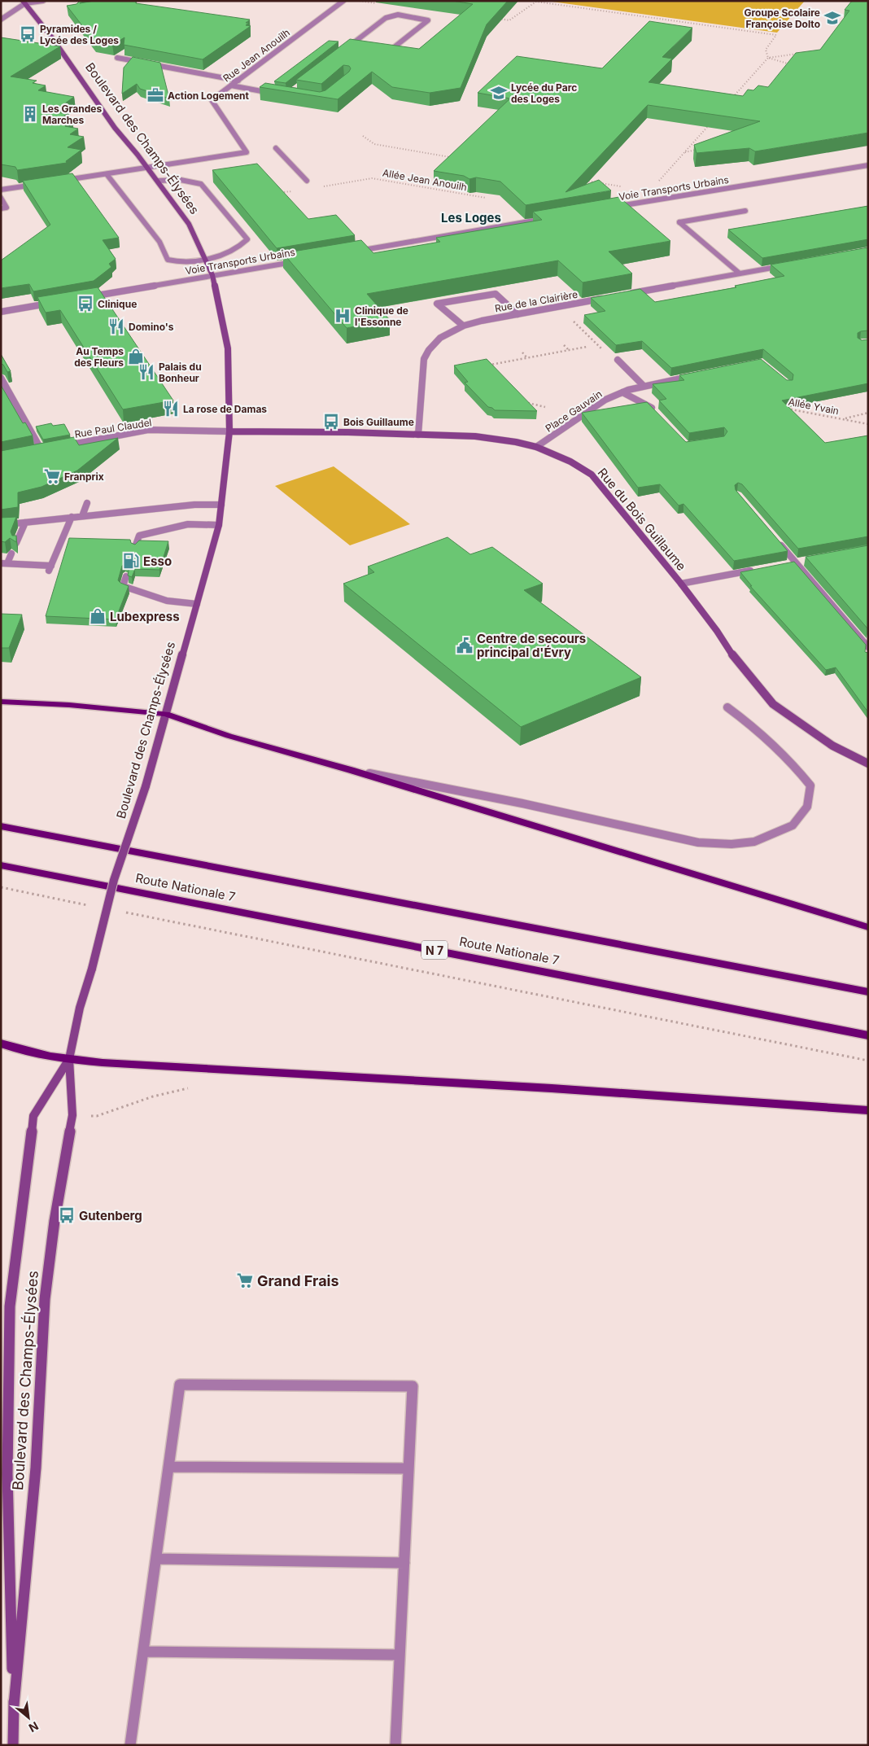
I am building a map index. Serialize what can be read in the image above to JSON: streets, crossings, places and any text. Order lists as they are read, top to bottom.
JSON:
{
  "streets": {
    "main road": [
      "Boulevard des Champs-Élysées",
      "Rue du Bois Guillaume",
      "Route Nationale 7",
      "N 7"
    ],
    "street": [
      "Rue Jean Anouilh",
      "Voie Transports Urbains",
      "Rue de la Clairière",
      "Place Gauvain",
      "Rue Paul Claudel"
    ],
    "path": ["Allée Jean Anouilh", "Allée Yvain"]
  },
  "crossings": [
    ["Rue Jean Anouilh", "Boulevard des Champs-Élysées"],
    ["Boulevard des Champs-Élysées", "Voie Transports Urbains"],
    ["Boulevard des Champs-Élysées", "Rue Paul Claudel"],
    ["Boulevard des Champs-Élysées", "Rue du Bois Guillaume"],
    ["Rue de la Clairière", "Rue du Bois Guillaume"],
    ["Place Gauvain", "Rue du Bois Guillaume"],
    ["Rue Paul Claudel", "Rue du Bois Guillaume"]
  ],
  "districts": ["Les Loges"],
  "places": {
    "school or university": ["Groupe Scolaire Françoise Dolto", "Lycée du Parc des Loges"],
    "bus stop": [
      "Pyramides / Lycée des Loges",
      "Clinique",
      "Bois Guillaume",
      "Gutenberg"
    ],
    "office": ["Action Logement"],
    "building": ["Les Grandes Marches"],
    "hospital": ["Clinique de l'Essonne"],
    "restaurant": ["Domino's", "Palais du Bonheur", "La rose de Damas"],
    "shop": ["Au Temps des Fleurs", "Lubexpress"],
    "supermarket": ["Franprix", "Grand Frais"],
    "fuel station": ["Esso"],
    "public building": ["Centre de secours principal d'Évry"]
  },
  "north": "bottom right"
}
